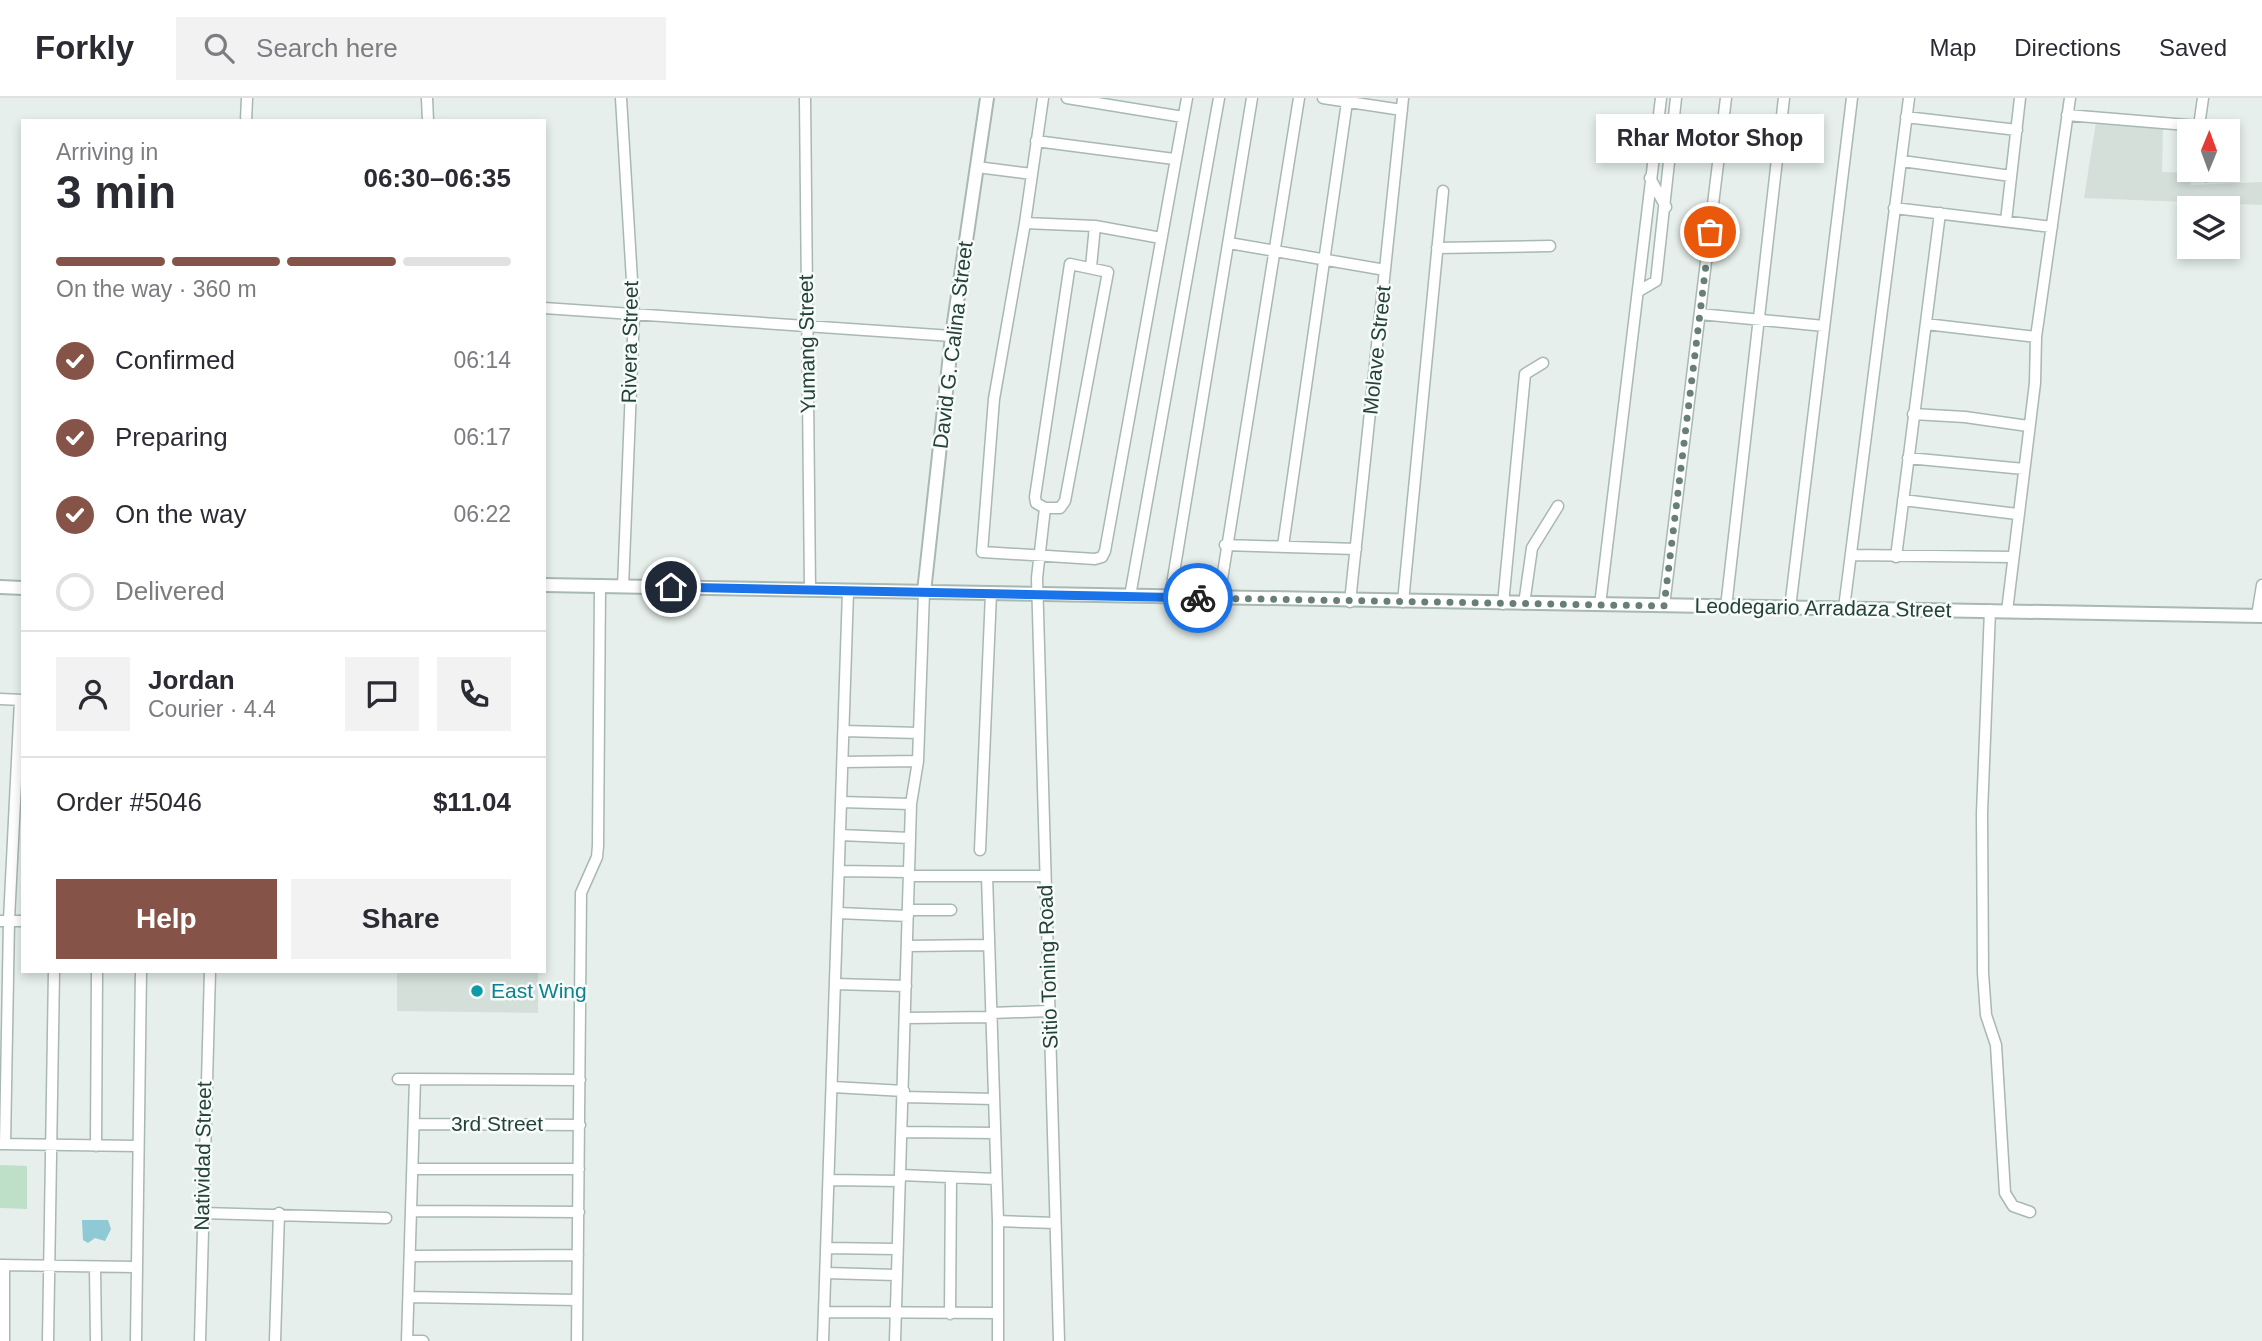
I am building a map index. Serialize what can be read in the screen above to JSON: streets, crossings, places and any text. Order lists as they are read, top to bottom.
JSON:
{
  "streets": {
    "street": [
      "Rivera Street",
      "Yumang Street",
      "David G. Calina Street",
      "Molave Street",
      "Leodegario Arradaza Street",
      "Sitio Toning Road",
      "3rd Street",
      "Natividad Street"
    ]
  },
  "crossings": [
    ["Rivera Street", "Leodegario Arradaza Street"],
    ["Yumang Street", "Leodegario Arradaza Street"],
    ["David G. Calina Street", "Leodegario Arradaza Street"],
    ["Molave Street", "Leodegario Arradaza Street"],
    ["Leodegario Arradaza Street", "Sitio Toning Road"]
  ],
  "places": ["Rhar Motor Shop", "East Wing"],
  "north": "top",
  "page": {
    "header": "Forkly",
    "search": "Search here",
    "nav": ["Map", "Directions", "Saved"],
    "bubble": "Rhar Motor Shop",
    "heading": ["3 min", "Arriving in", "06:30–06:35"],
    "panel": [
      "Jordan",
      "Courier · 4.4",
      "Order #5046",
      "$11.04"
    ],
    "bar": "On the way · 360 m",
    "list": [
      ["Confirmed", "06:14"],
      ["Preparing", "06:17"],
      ["On the way", "06:22"],
      "Delivered"
    ],
    "buttons": ["Help", "Share"]
  }
}
